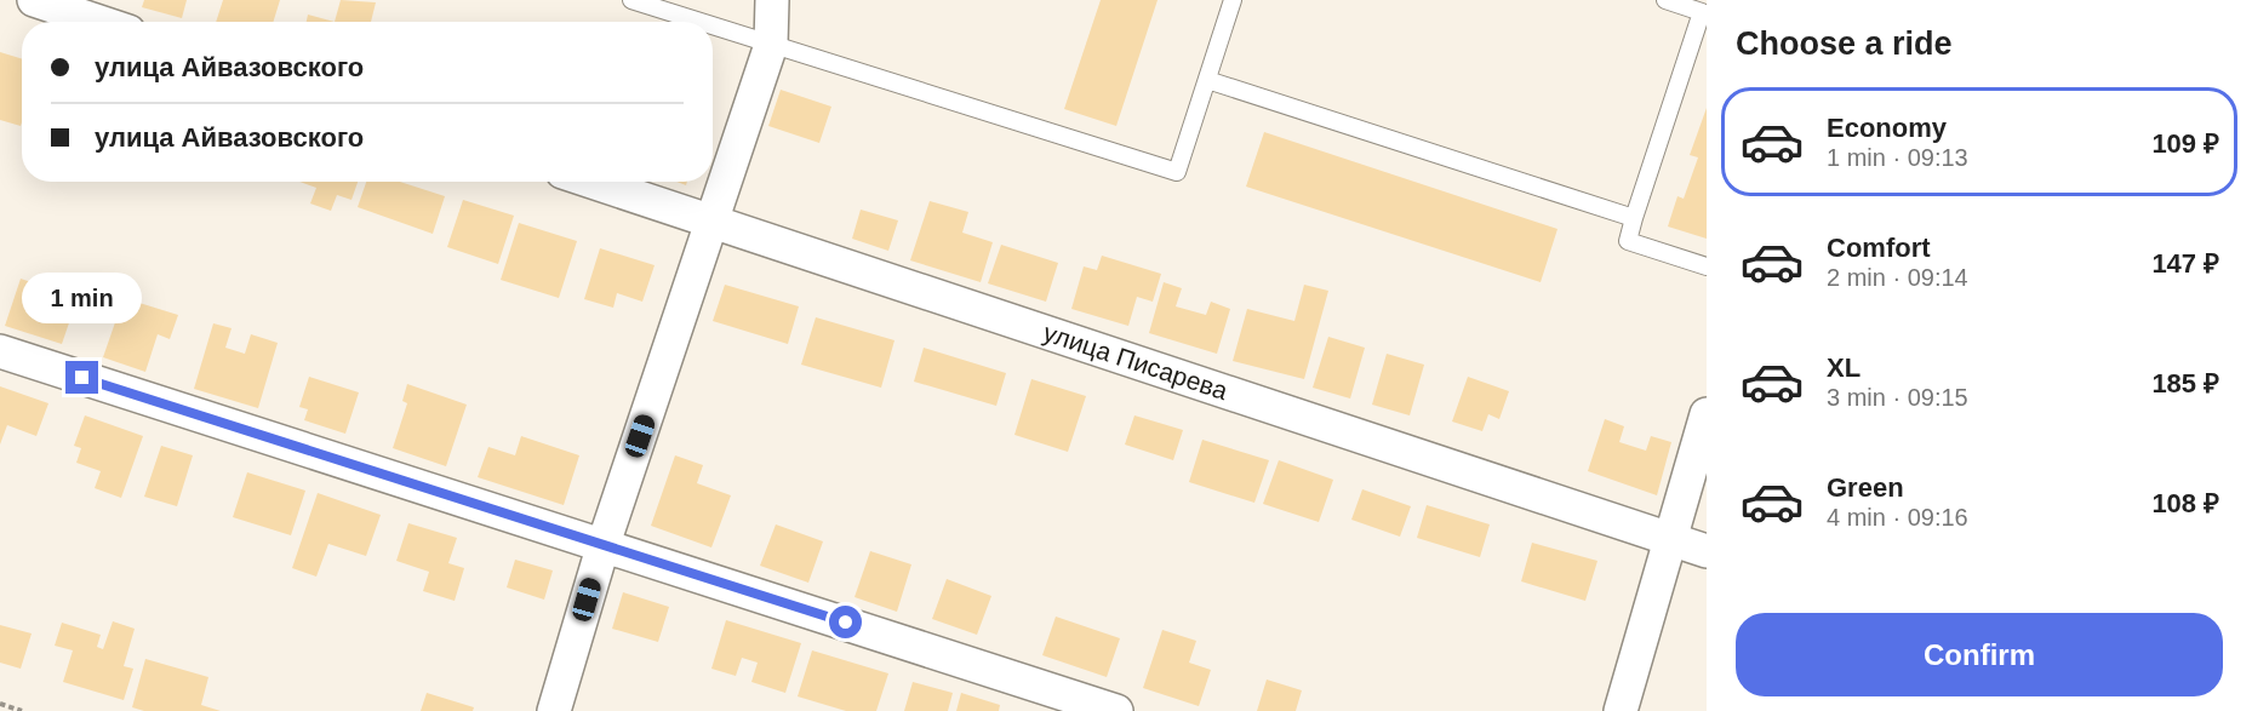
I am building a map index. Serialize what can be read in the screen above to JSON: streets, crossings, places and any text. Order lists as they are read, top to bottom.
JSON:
{
  "streets": {
    "street": ["улица Писарева"]
  },
  "page": {
    "heading": "Choose a ride",
    "banner": ["улица Айвазовского", "улица Айвазовского"],
    "list": [
      {
        "name": "Economy",
        "note": "1 min · 09:13",
        "value": "109 ₽"
      },
      {
        "name": "Comfort",
        "note": "2 min · 09:14",
        "value": "147 ₽"
      },
      {
        "name": "XL",
        "note": "3 min · 09:15",
        "value": "185 ₽"
      },
      {
        "name": "Green",
        "note": "4 min · 09:16",
        "value": "108 ₽"
      }
    ],
    "bubble": "1 min",
    "buttons": "Confirm"
  }
}
